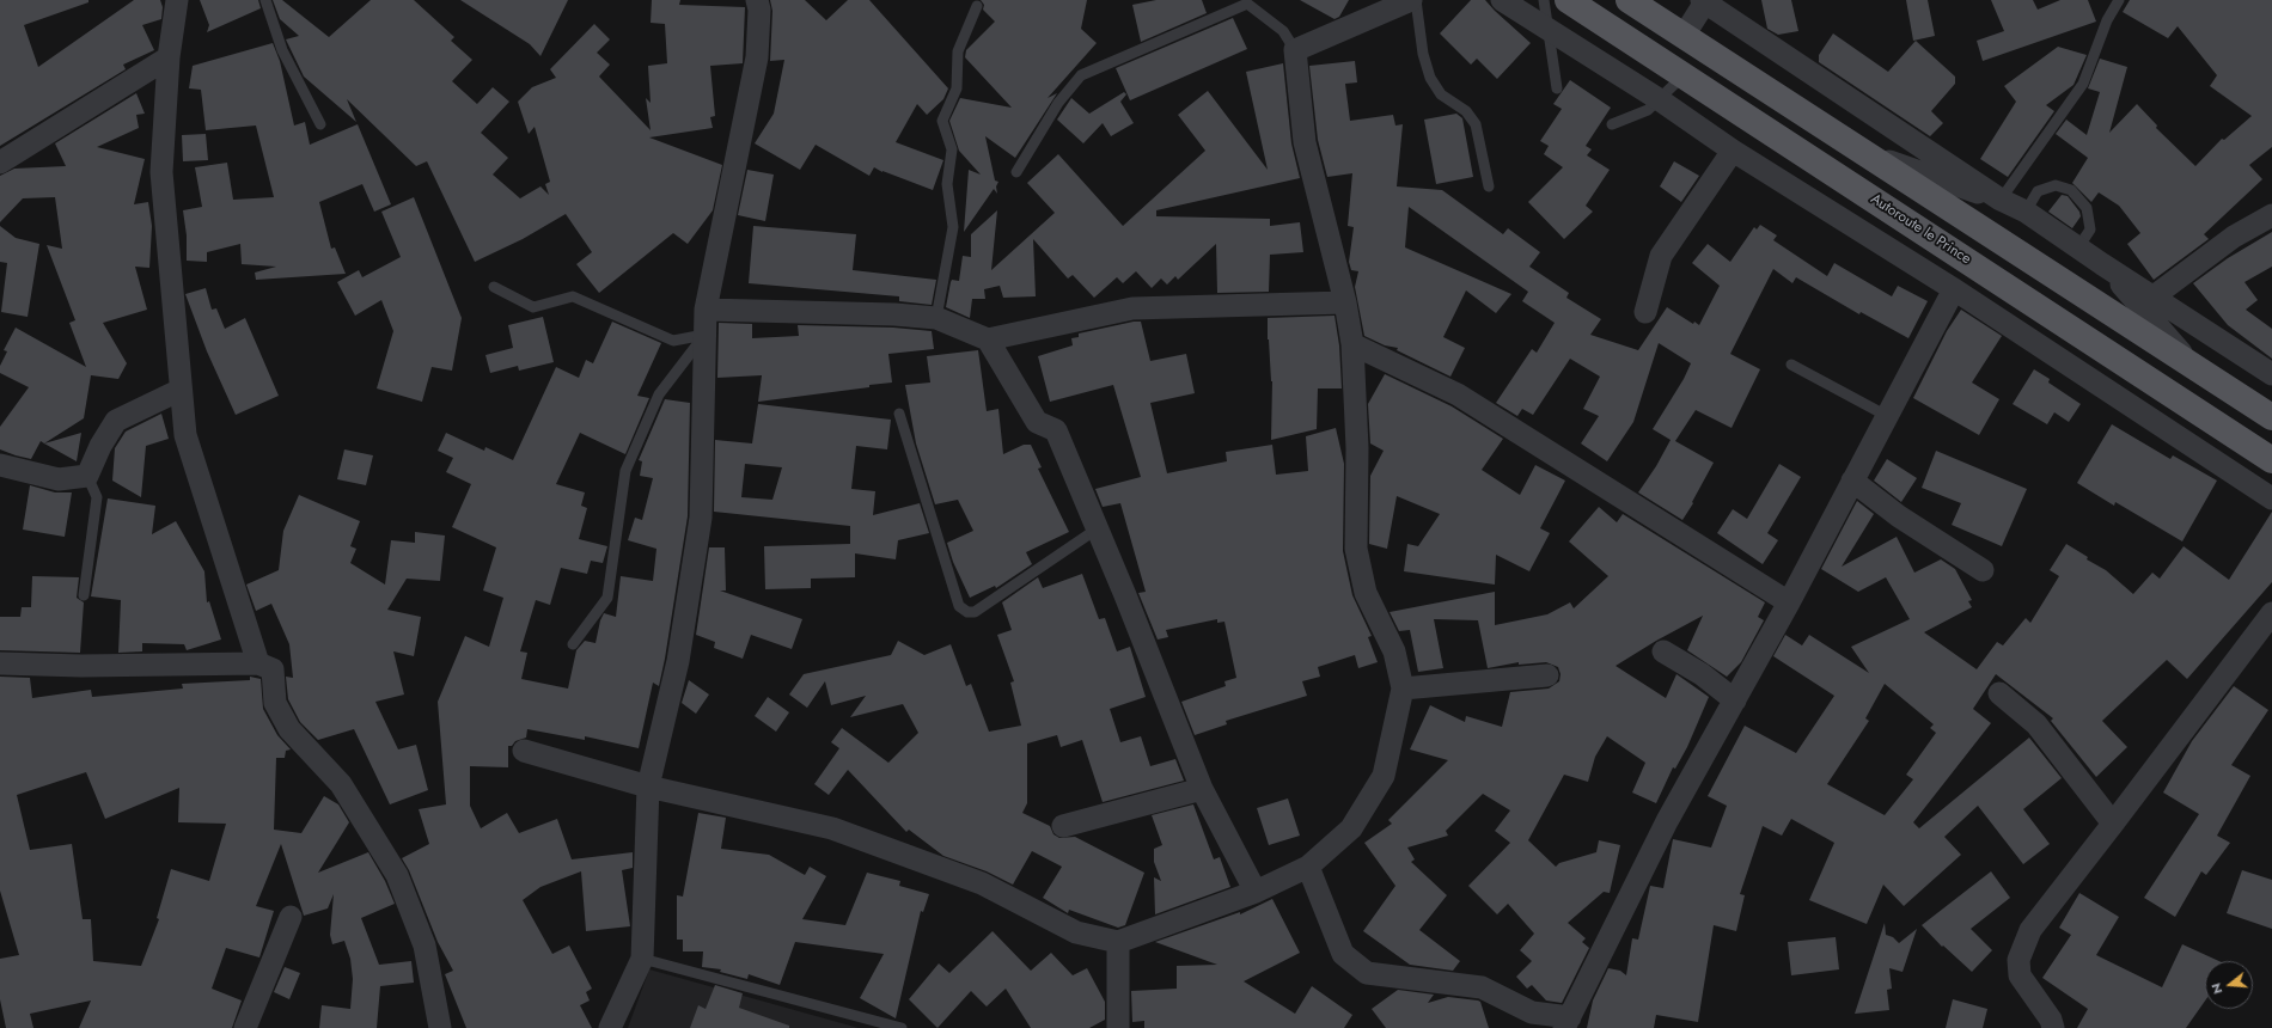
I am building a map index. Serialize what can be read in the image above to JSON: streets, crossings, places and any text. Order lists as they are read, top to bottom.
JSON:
{
  "streets": {
    "main road": ["Autoroute le Prince"]
  },
  "north": "left"
}
